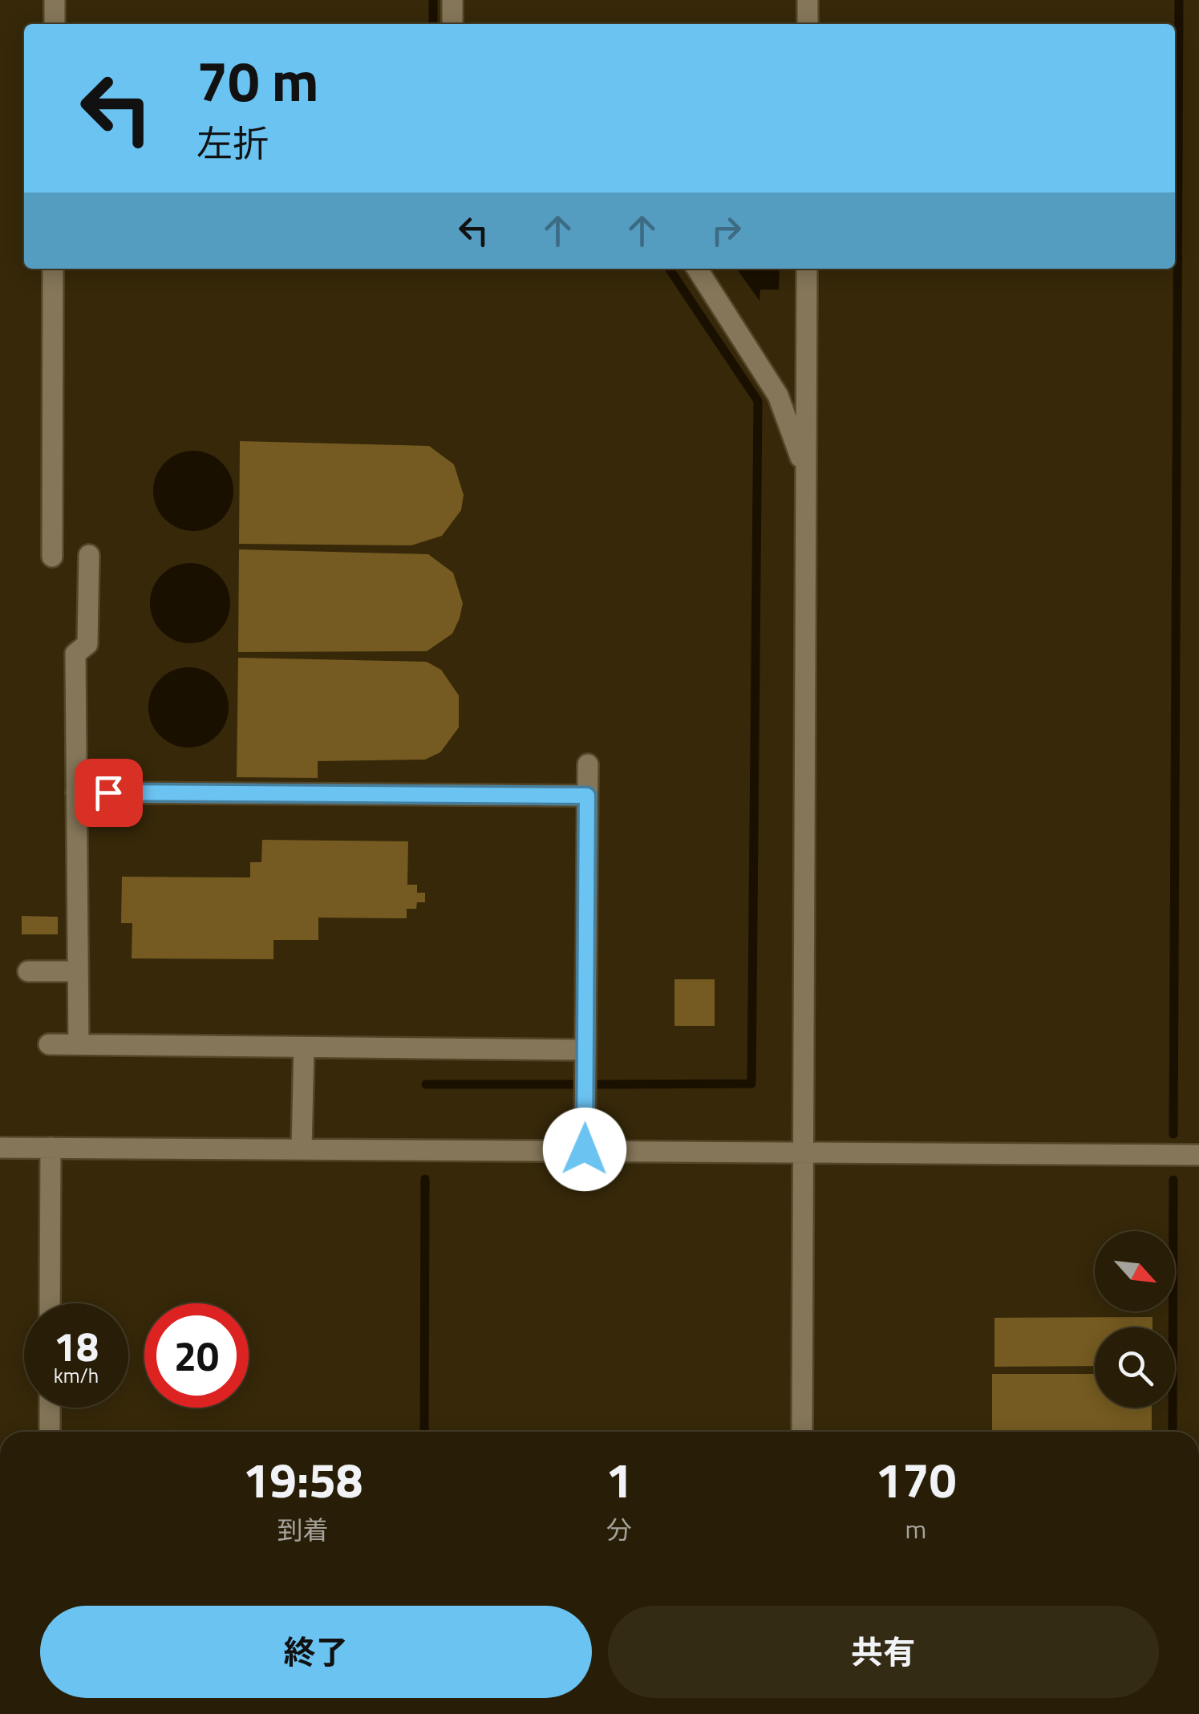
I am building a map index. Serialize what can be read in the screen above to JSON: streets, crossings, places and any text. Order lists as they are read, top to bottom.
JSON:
{
  "north": "bottom right",
  "page": {
    "turn": ["70 m", "左折"],
    "speed": "18 km/h",
    "limit": "20",
    "eta": [
      "19:58",
      "到着",
      "1",
      "分",
      "170",
      "m"
    ],
    "buttons": ["終了", "共有"]
  }
}
